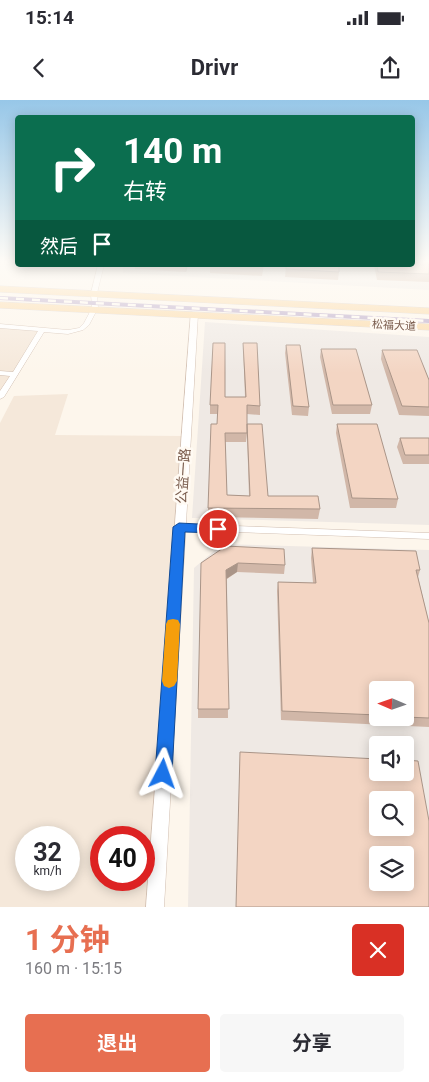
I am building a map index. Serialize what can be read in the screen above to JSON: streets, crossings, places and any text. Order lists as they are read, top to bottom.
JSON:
{
  "streets": {
    "main road": ["松福大道"],
    "street": ["公益一路"]
  },
  "crossings": [
    ["松福大道", "公益一路"]
  ],
  "north": "left",
  "page": {
    "status": "15:14",
    "header": "Drivr",
    "turn": ["140 m", "右转"],
    "then": "然后",
    "speed": "32 km/h",
    "limit": "40",
    "heading": ["1 分钟", "160 m · 15:15"],
    "buttons": ["退出", "分享"]
  }
}
